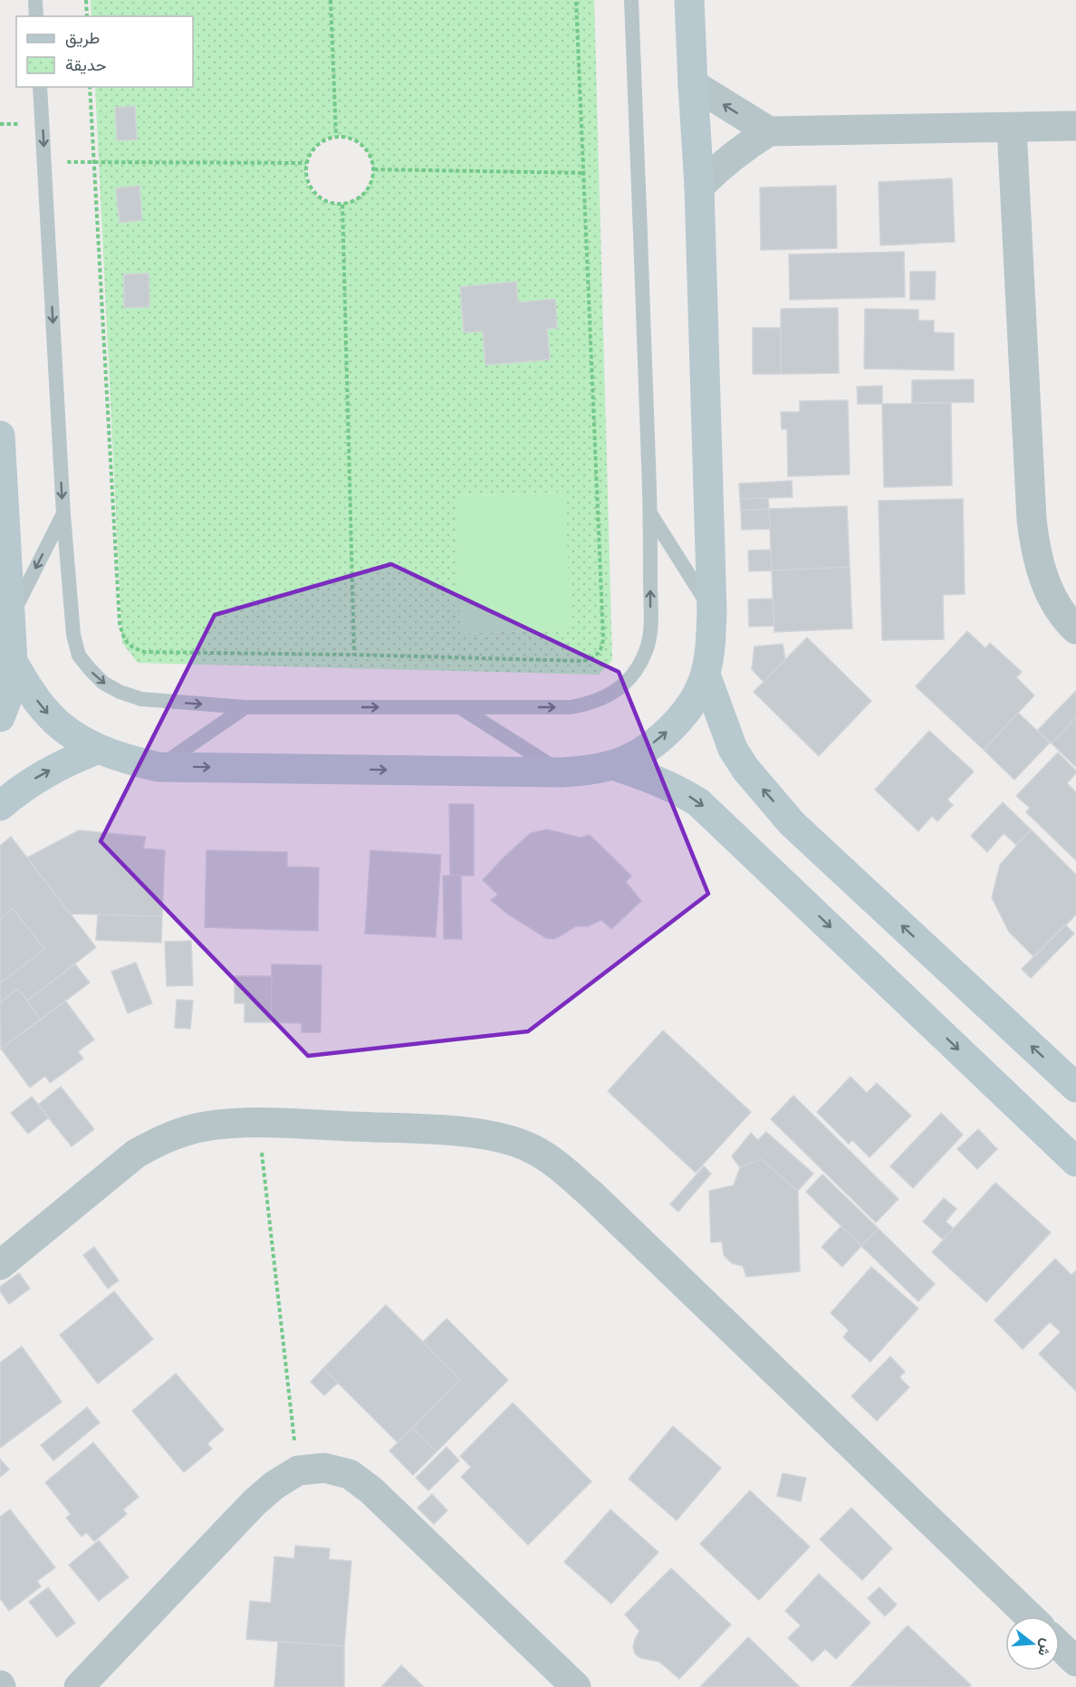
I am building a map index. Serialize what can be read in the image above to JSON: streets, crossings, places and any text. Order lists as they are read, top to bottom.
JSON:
{
  "legend": ["طريق", "حديقة"],
  "north": "right"
}
